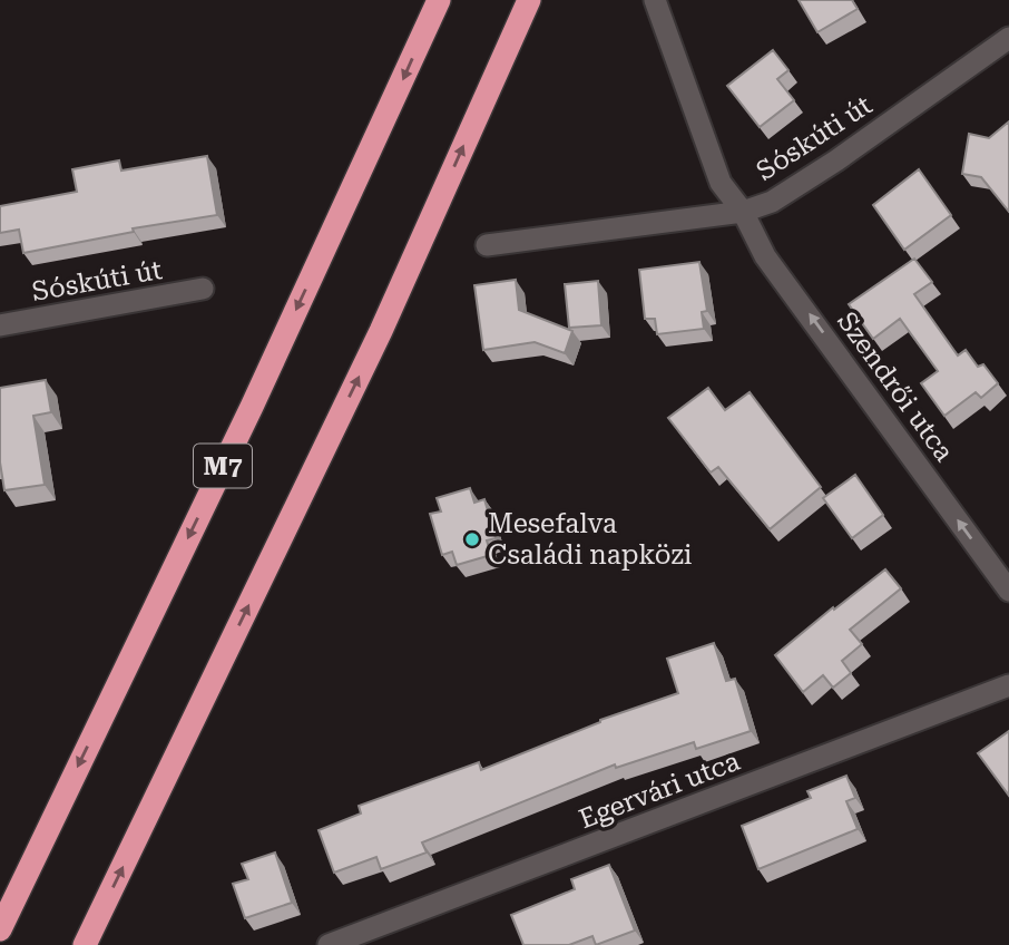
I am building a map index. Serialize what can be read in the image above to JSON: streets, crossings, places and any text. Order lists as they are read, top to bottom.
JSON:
{
  "streets": {
    "highway": ["M7"],
    "street": ["Sóskúti út", "Szendrői utca", "Egervári utca"]
  },
  "crossings": [
    ["Sóskúti út", "Szendrői utca"]
  ],
  "one_way": ["Szendrői utca"],
  "places": ["Mesefalva Családi napközi"]
}
